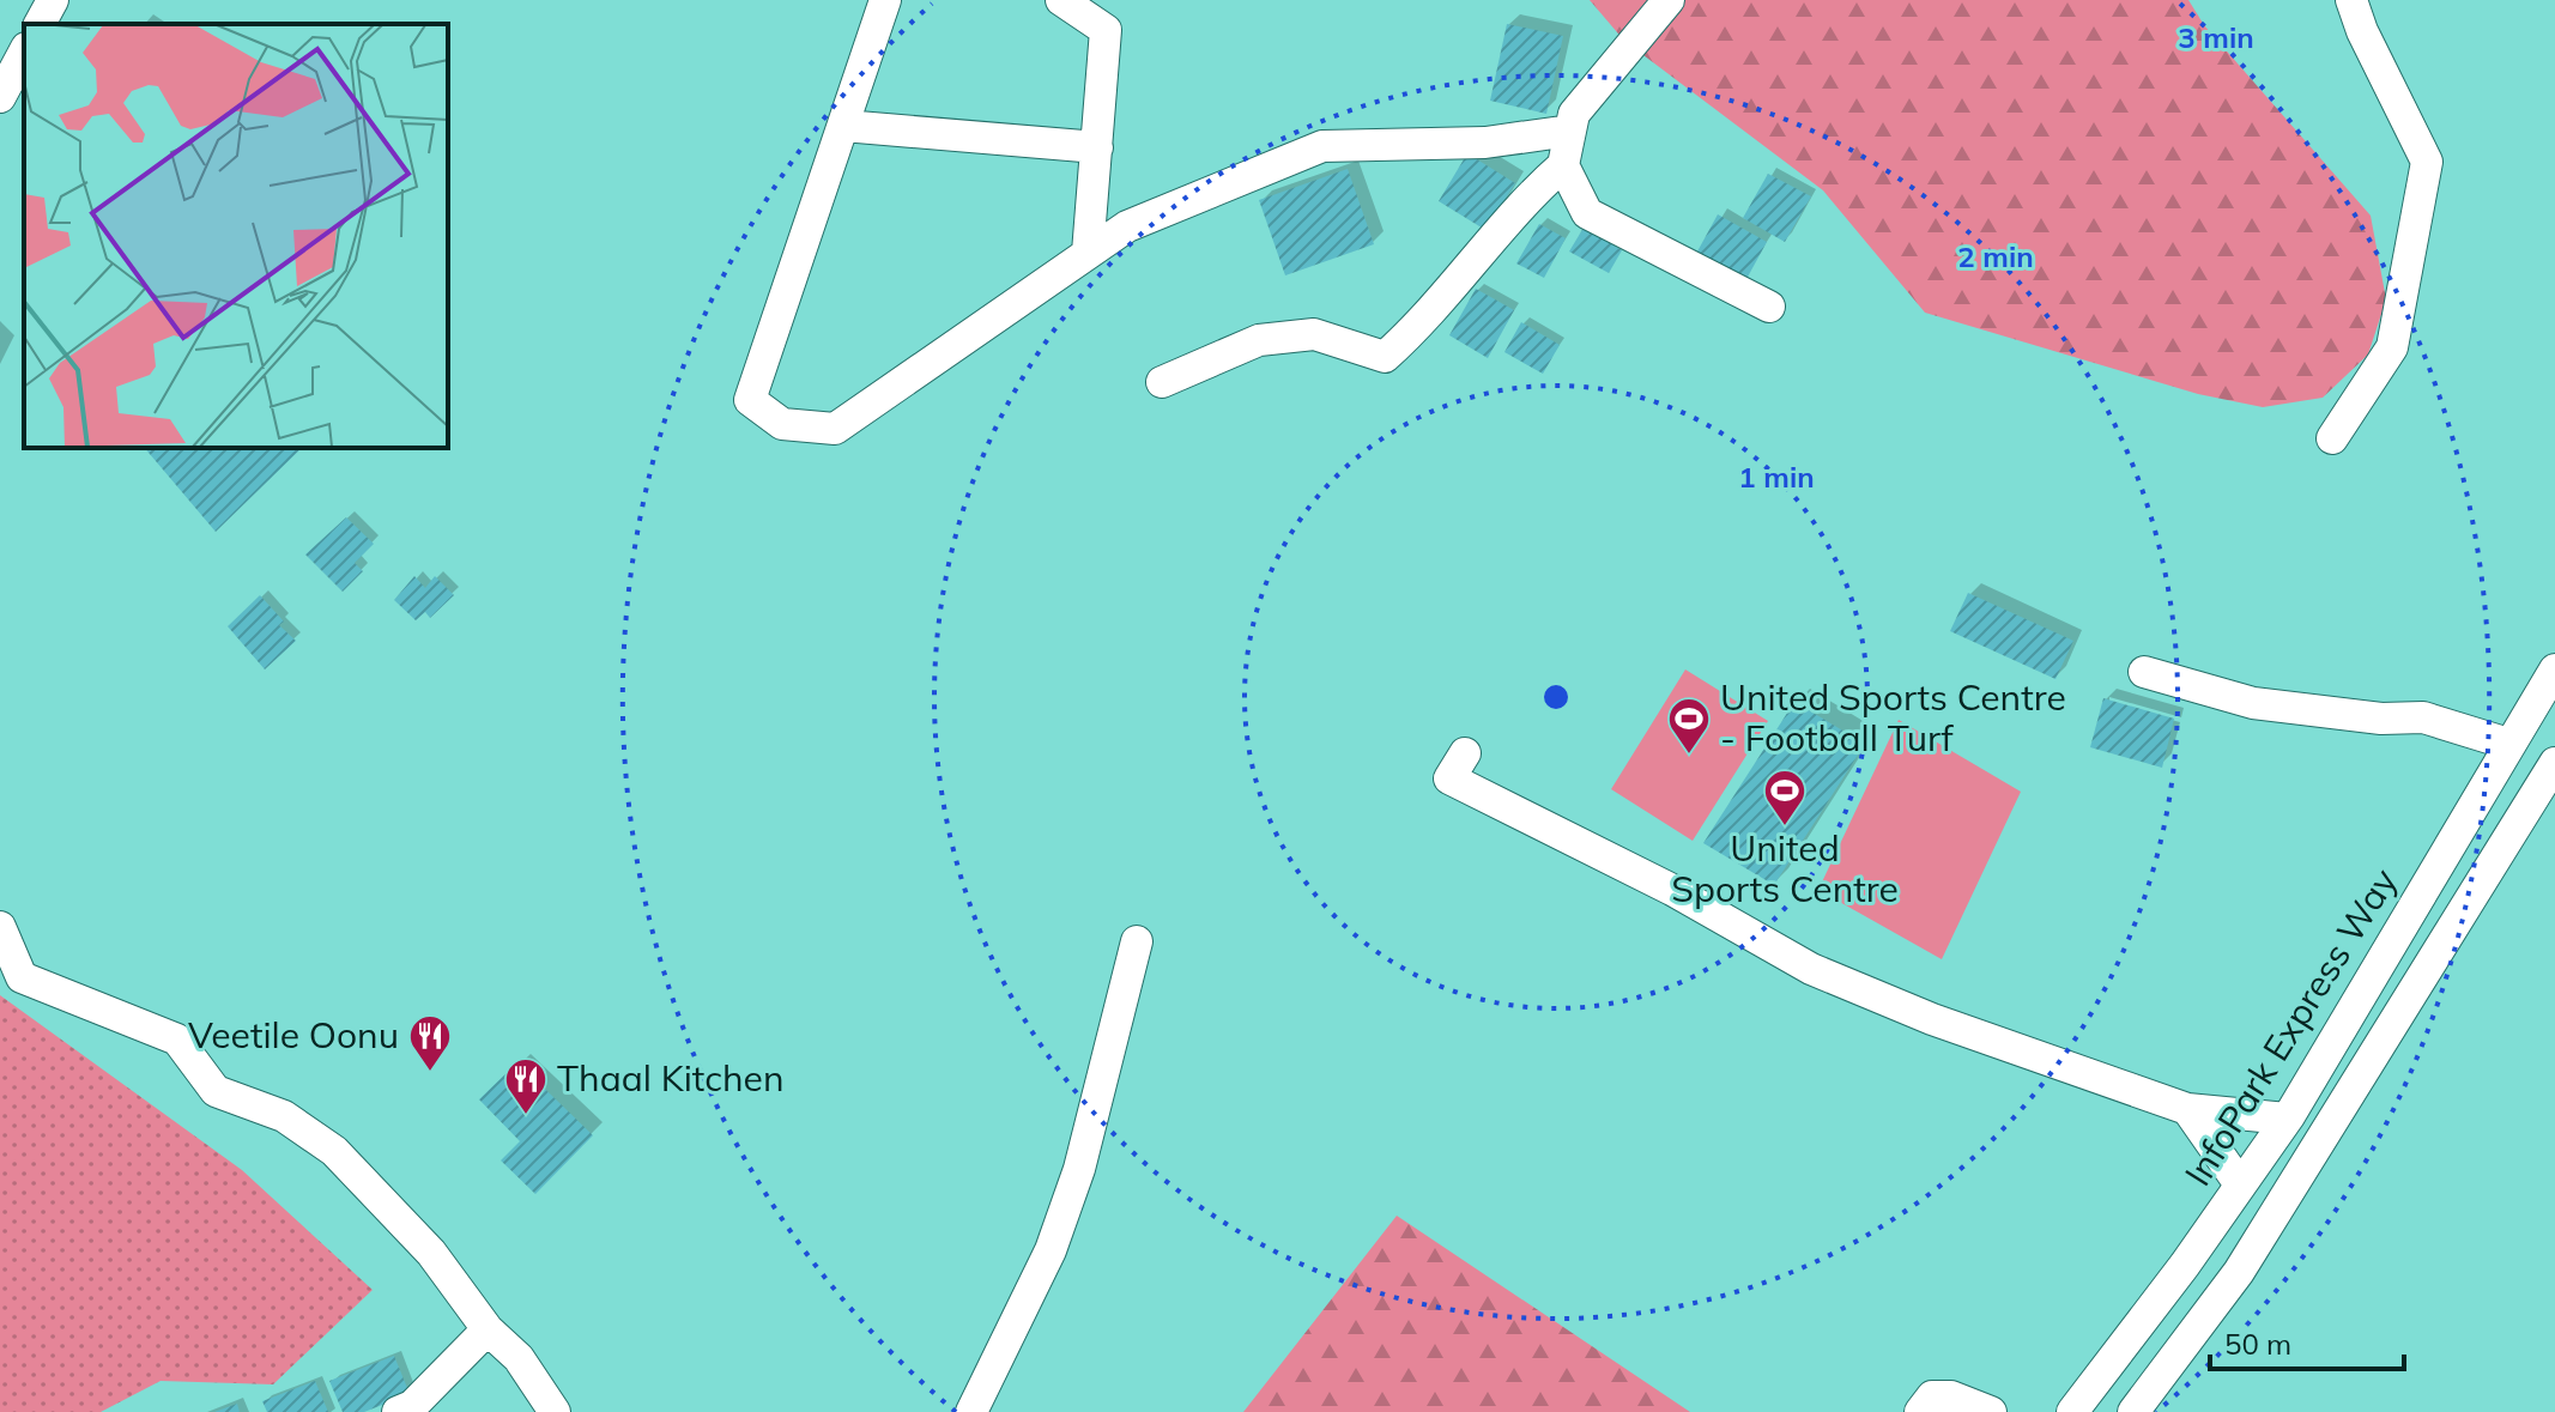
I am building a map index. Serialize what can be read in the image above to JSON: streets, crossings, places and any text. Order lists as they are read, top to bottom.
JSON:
{
  "streets": {
    "street": ["InfoPark Express Way"]
  },
  "places": {
    "sports": ["United Sports Centre - Football Turf", "United Sports Centre"],
    "restaurant": ["Veetile Oonu", "Thaal Kitchen"]
  },
  "scale_bar": "50 m",
  "rings": ["3 min", "2 min", "1 min"]
}
